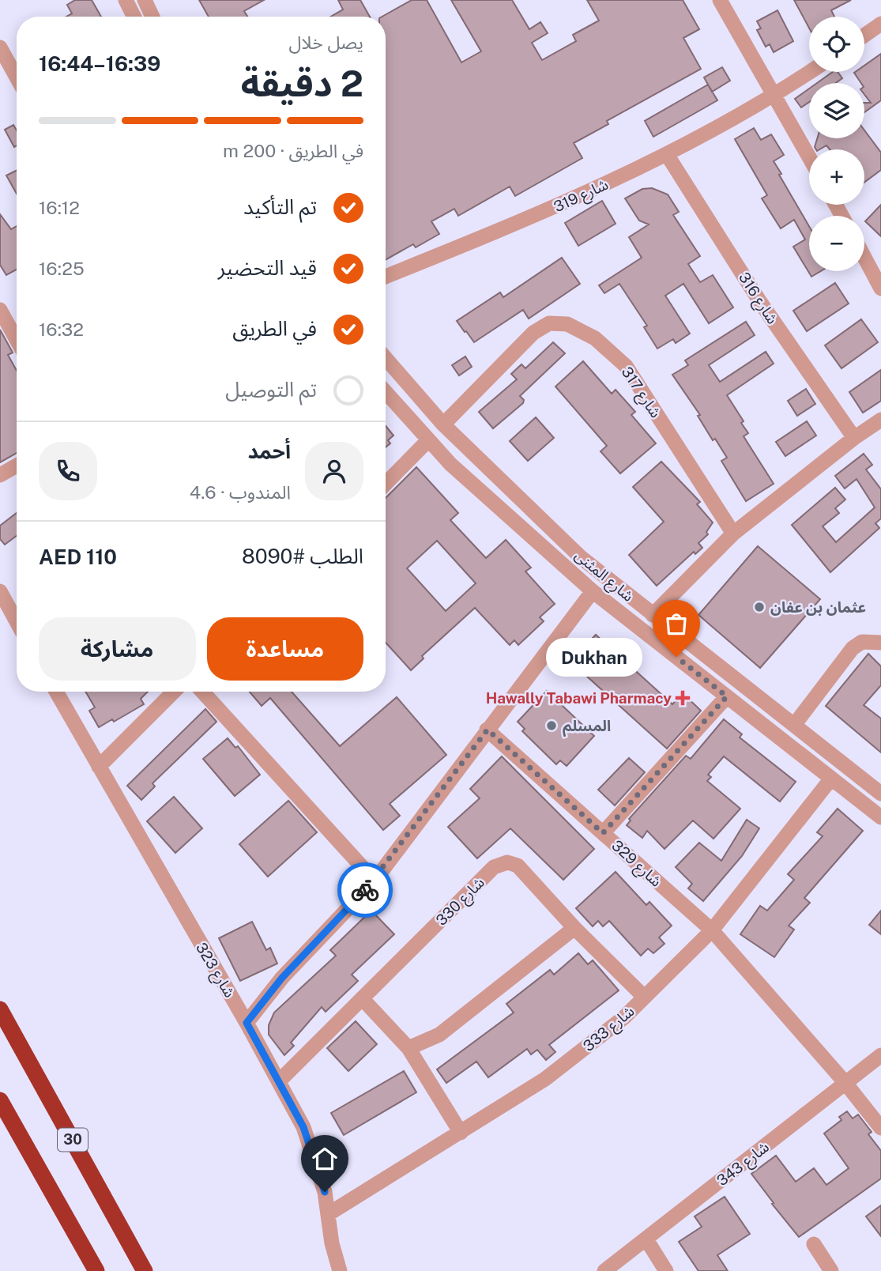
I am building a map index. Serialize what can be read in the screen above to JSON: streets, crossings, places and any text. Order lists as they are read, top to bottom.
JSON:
{
  "streets": {
    "highway": ["30"],
    "street": [
      "شارع 319",
      "شارع 316",
      "شارع 317",
      "شارع المثنى",
      "شارع 329",
      "شارع 330",
      "شارع 323",
      "شارع 333",
      "شارع 343"
    ]
  },
  "crossings": [
    ["شارع 319", "شارع 316"],
    ["شارع 317", "شارع المثنى"],
    ["شارع المثنى", "شارع 333"],
    ["شارع 329", "شارع 333"],
    ["شارع 329", "شارع 343"],
    ["شارع 330", "شارع 323"],
    ["شارع 330", "شارع 333"],
    ["شارع 323", "شارع 333"]
  ],
  "places": {
    "other": ["عثمان بن عفان", "Dukhan", "المسلم"],
    "health": ["Hawally Tabawi Pharmacy"]
  },
  "page": {
    "map_buttons": ["+", "−"],
    "heading": ["2 دقيقة", "يصل خلال", "16:39–16:44"],
    "panel": [
      "أحمد",
      "المندوب · 4.6",
      "الطلب #8090",
      "AED 110"
    ],
    "bar": "في الطريق · 200 m",
    "list": [
      ["تم التأكيد", "16:12"],
      ["قيد التحضير", "16:25"],
      ["في الطريق", "16:32"],
      "تم التوصيل"
    ],
    "buttons": ["مساعدة", "مشاركة"],
    "bubble": "Dukhan"
  }
}
